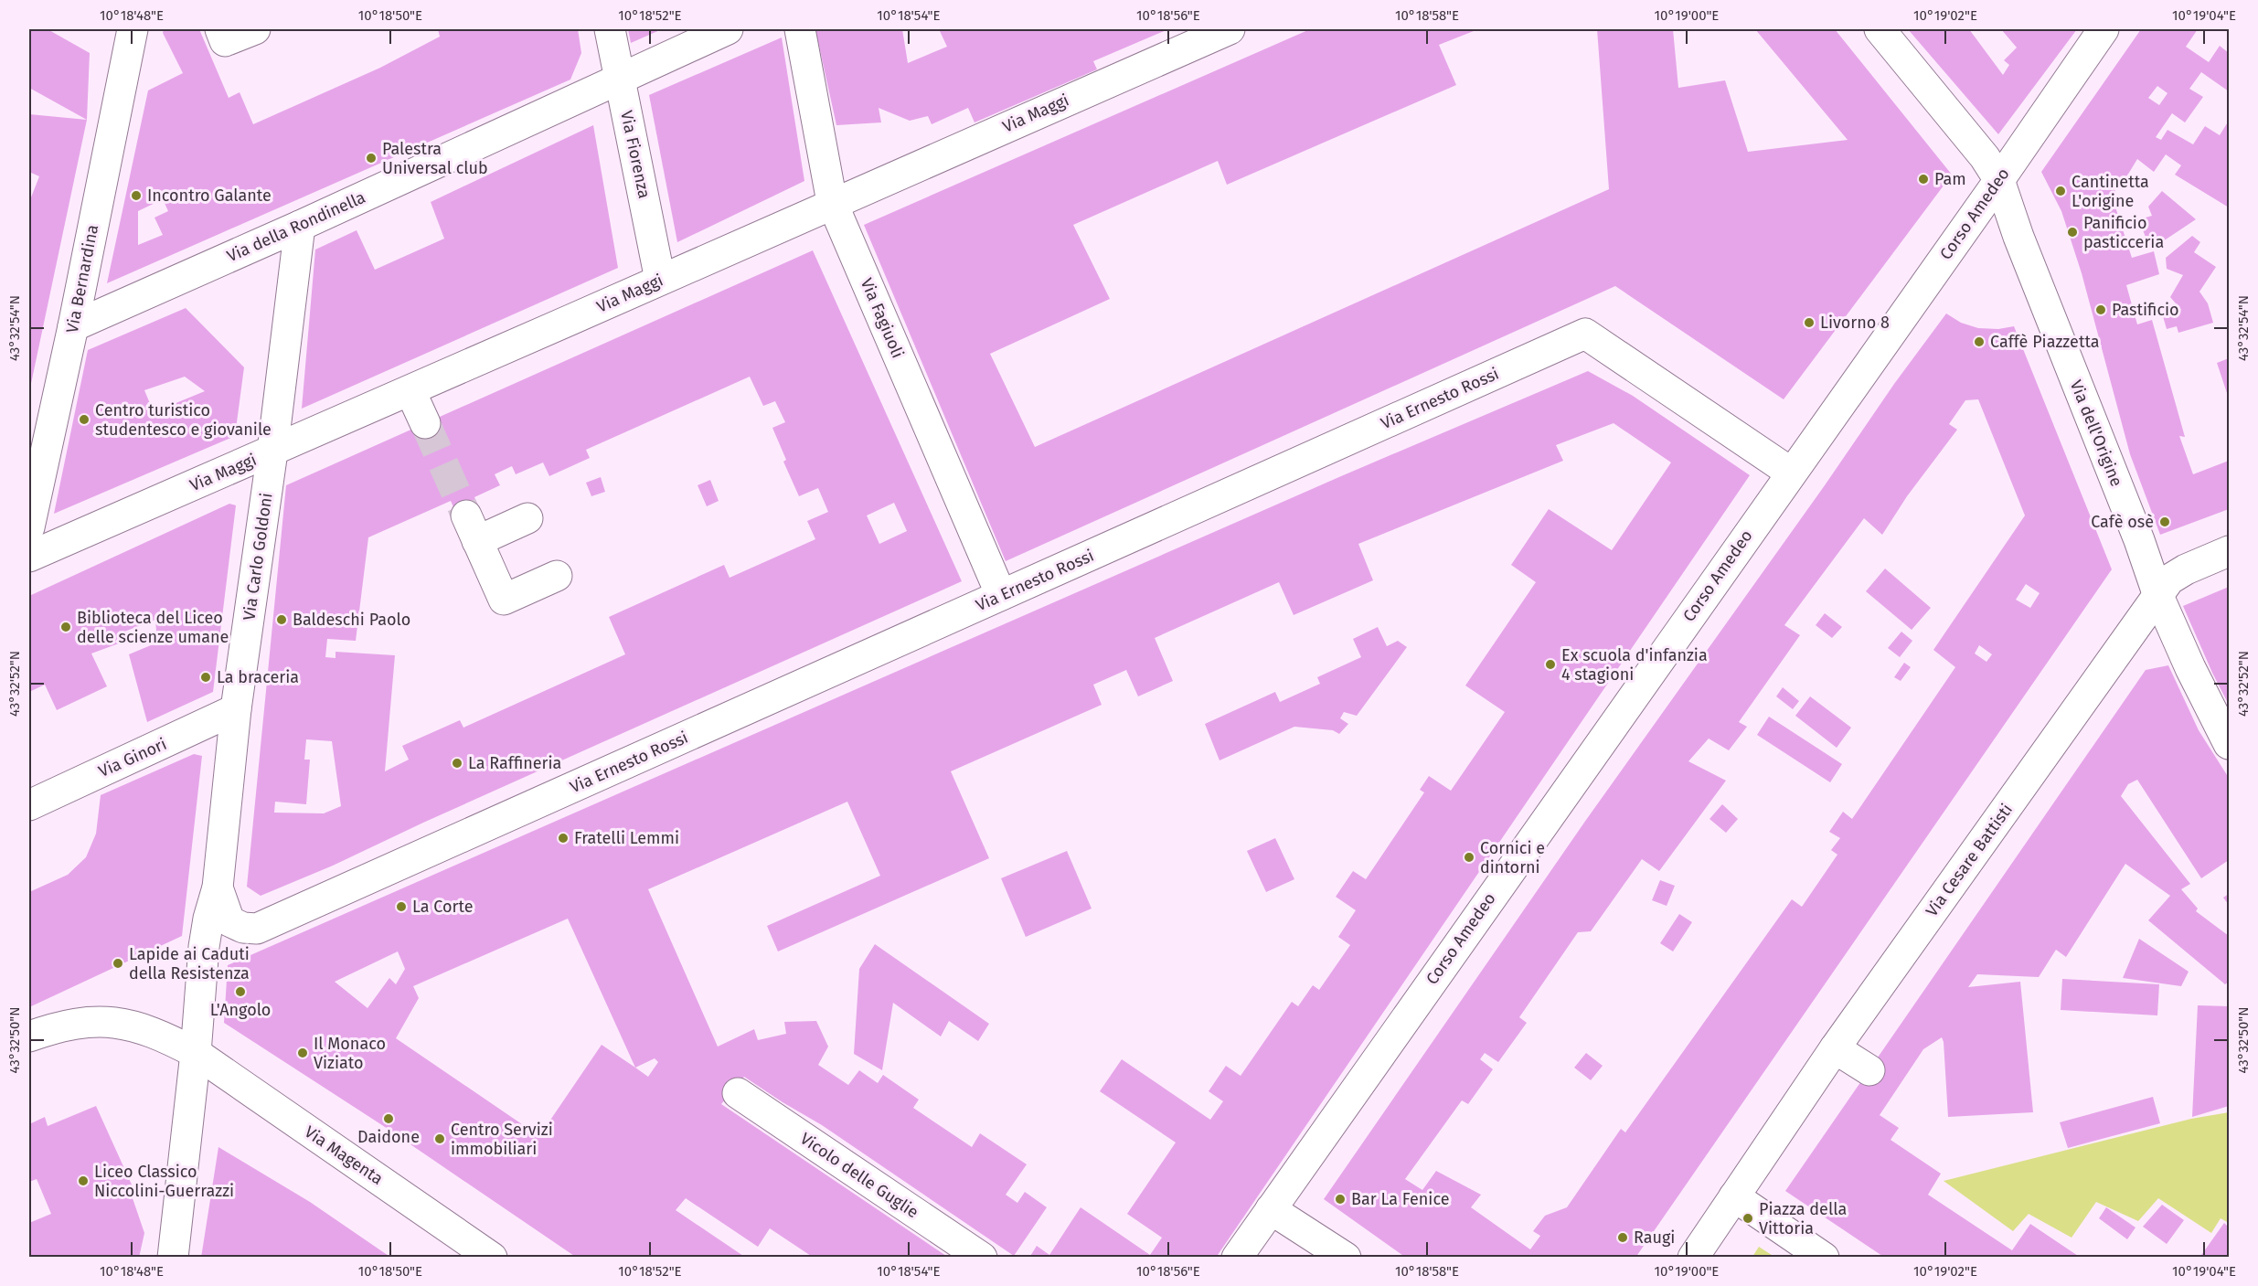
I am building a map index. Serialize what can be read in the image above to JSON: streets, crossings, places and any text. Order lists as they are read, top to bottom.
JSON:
{
  "streets": {
    "street": [
      "Via Maggi",
      "Via Fiorenza",
      "Corso Amedeo",
      "Via della Rondinella",
      "Via Bernardina",
      "Via Fagiuoli",
      "Via Ernesto Rossi",
      "Via dell'Origine",
      "Via Carlo Goldoni",
      "Via Ginori",
      "Via Cesare Battisti",
      "Via Magenta",
      "Vicolo delle Guglie"
    ]
  },
  "crossings": [
    ["Via Maggi", "Via Fiorenza"],
    ["Via Maggi", "Via Fagiuoli"],
    ["Via Maggi", "Via Carlo Goldoni"],
    ["Via Fiorenza", "Via della Rondinella"],
    ["Corso Amedeo", "Via Ernesto Rossi"],
    ["Corso Amedeo", "Via dell'Origine"],
    ["Via della Rondinella", "Via Bernardina"],
    ["Via della Rondinella", "Via Carlo Goldoni"],
    ["Via Fagiuoli", "Via Ernesto Rossi"],
    ["Via Ernesto Rossi", "Via Carlo Goldoni"],
    ["Via Ernesto Rossi", "Via Magenta"],
    ["Via dell'Origine", "Via Cesare Battisti"],
    ["Via Carlo Goldoni", "Via Ginori"]
  ],
  "places": [
    "Palestra Universal club",
    "Pam",
    "Cantinetta L'origine",
    "Incontro Galante",
    "Panificio pasticceria",
    "Pastificio",
    "Livorno 8",
    "Caffè Piazzetta",
    "Centro turistico studentesco e giovanile",
    "Cafè osè",
    "Baldeschi Paolo",
    "Biblioteca del Liceo delle scienze umane",
    "Ex scuola d'infanzia 4 stagioni",
    "La braceria",
    "La Raffineria",
    "Fratelli Lemmi",
    "Cornici e dintorni",
    "La Corte",
    "Lapide ai Caduti della Resistenza",
    "L'Angolo",
    "Il Monaco Viziato",
    "Daidone",
    "Centro Servizi immobiliari",
    "Liceo Classico Niccolini-Guerrazzi",
    "Bar La Fenice",
    "Piazza della Vittoria",
    "Raugi"
  ],
  "coordinates": [
    "10°18'48\"E",
    "10°18'50\"E",
    "10°18'52\"E",
    "10°18'54\"E",
    "10°18'56\"E",
    "10°18'58\"E",
    "10°19'00\"E",
    "10°19'02\"E",
    "10°19'04\"E",
    "43°32'54\"N",
    "43°32'52\"N",
    "43°32'50\"N"
  ]
}
